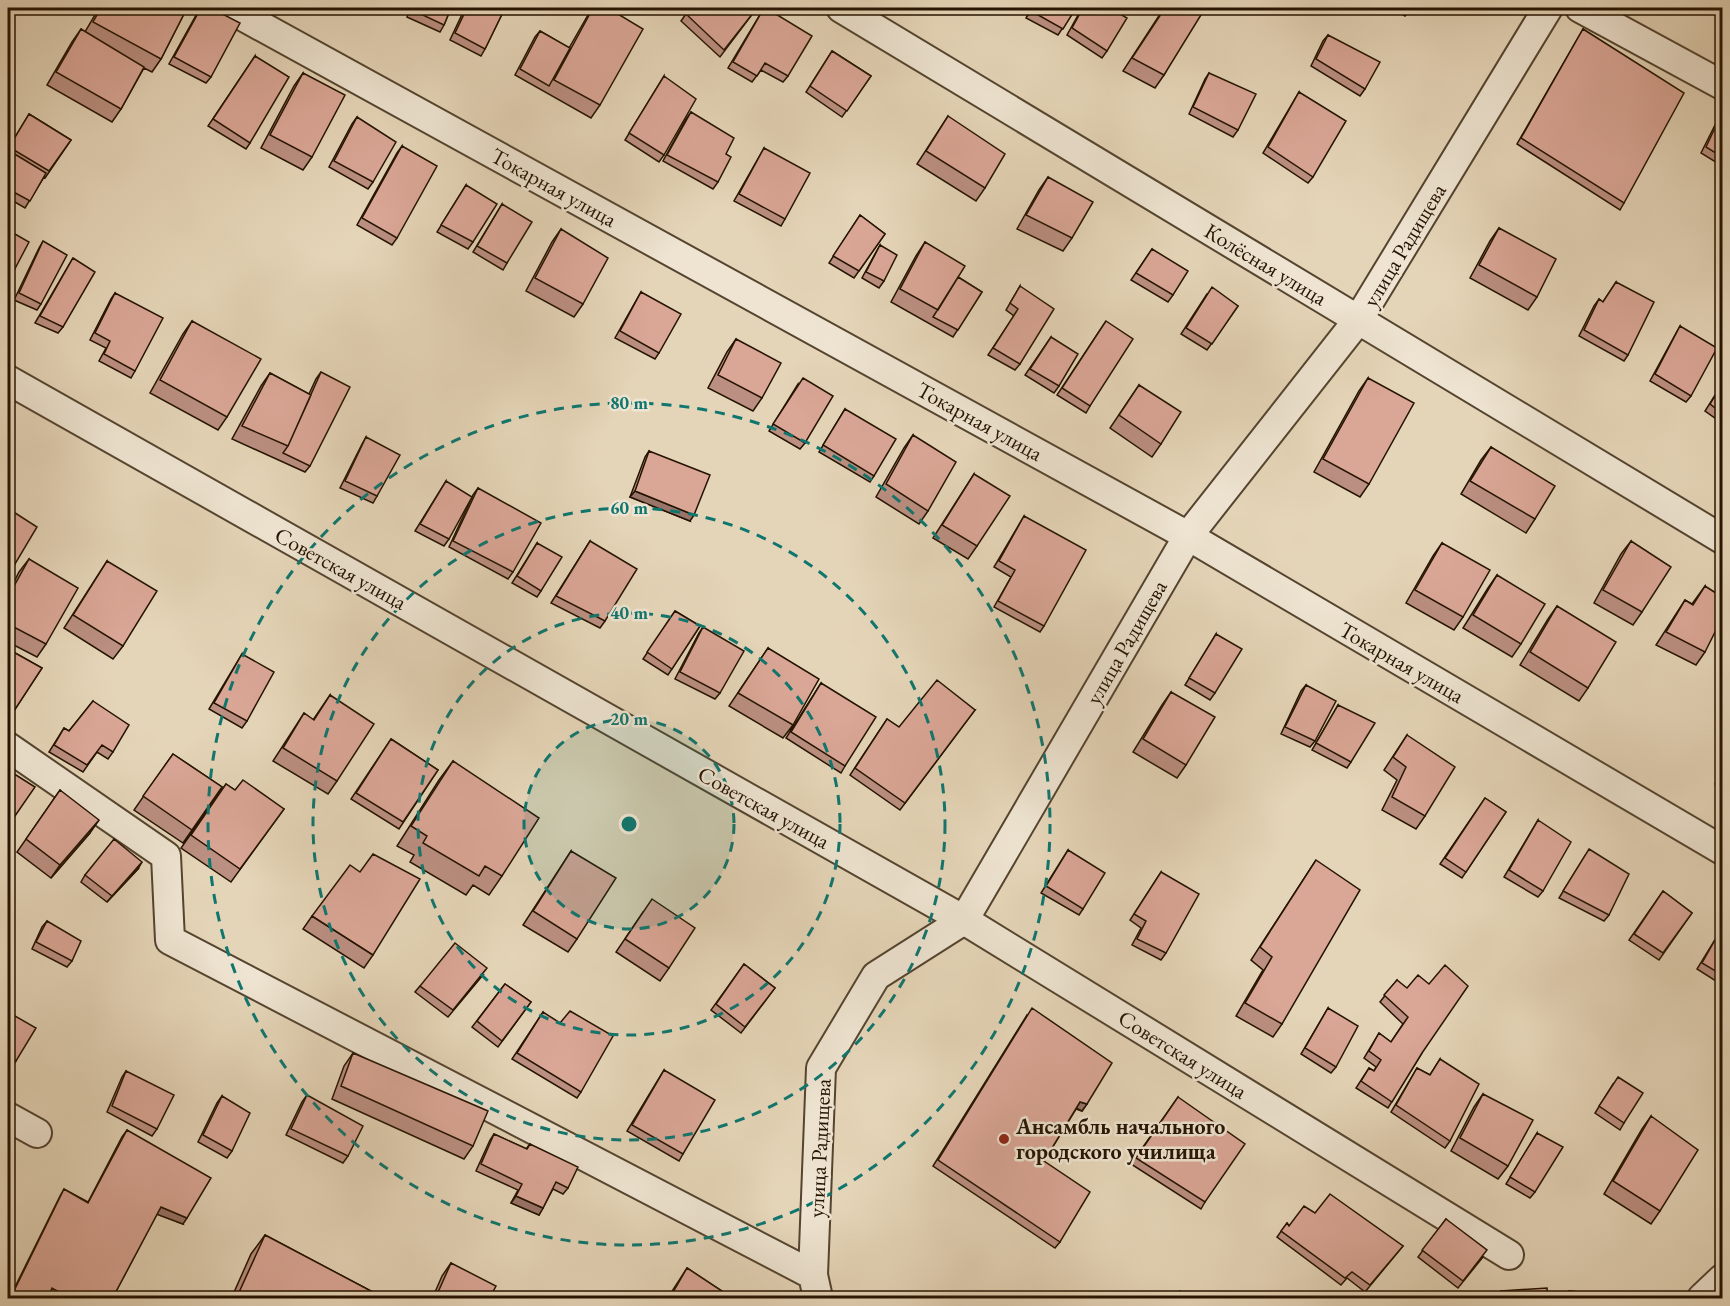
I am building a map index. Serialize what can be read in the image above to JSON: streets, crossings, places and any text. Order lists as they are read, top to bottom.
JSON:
{
  "streets": {
    "street": [
      "Токарная улица",
      "улица Радищева",
      "Колёсная улица",
      "Советская улица"
    ]
  },
  "crossings": [
    ["Токарная улица", "улица Радищева"],
    ["улица Радищева", "Колёсная улица"],
    ["улица Радищева", "Советская улица"]
  ],
  "places": ["Ансамбль начального городского училища"],
  "rings": [
    "80 m",
    "60 m",
    "40 m",
    "20 m"
  ]
}
